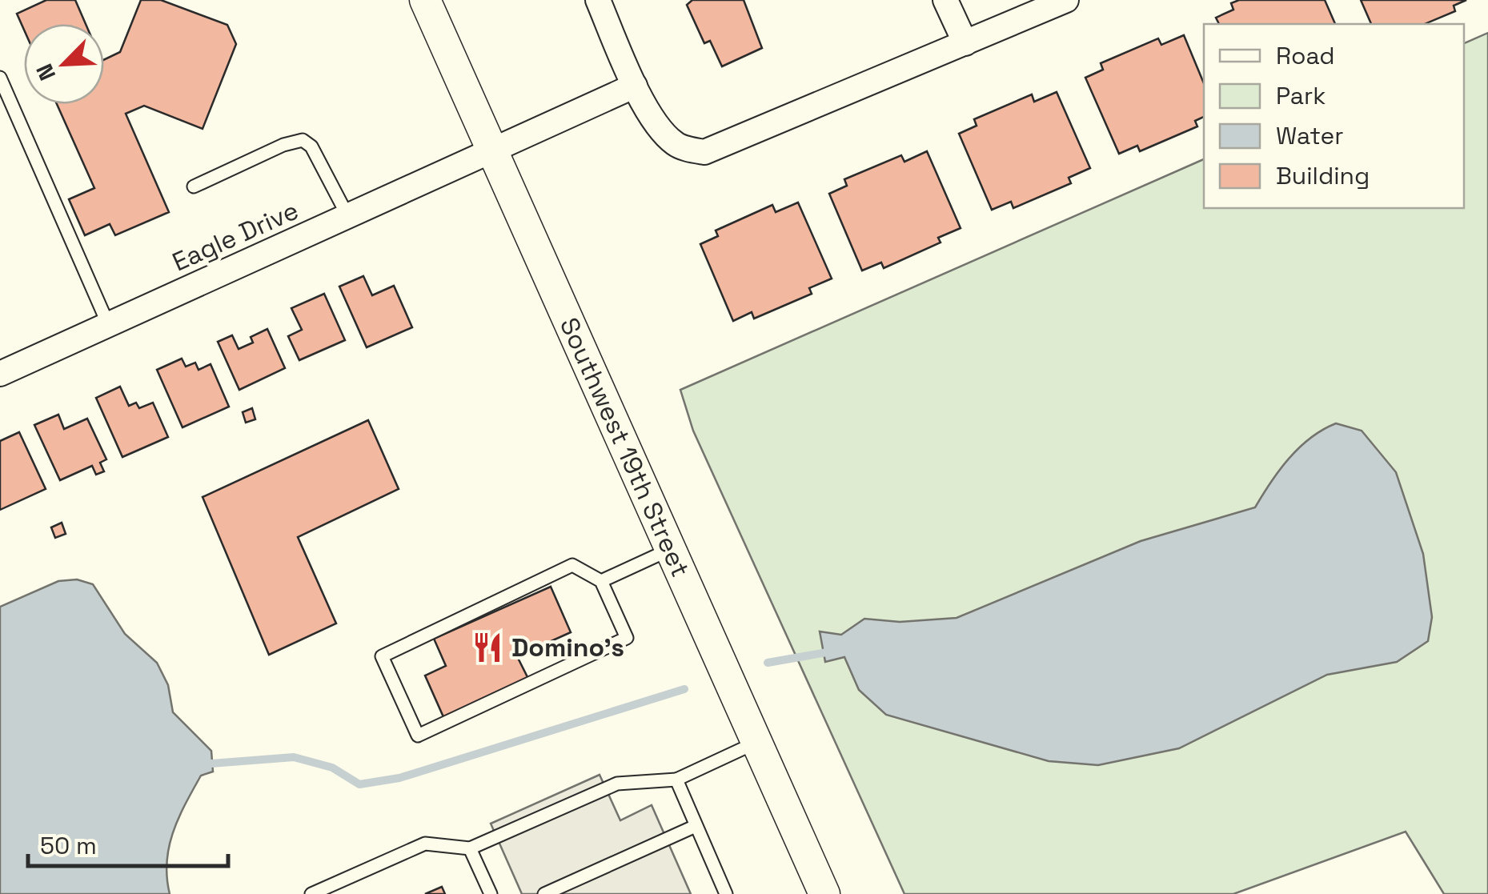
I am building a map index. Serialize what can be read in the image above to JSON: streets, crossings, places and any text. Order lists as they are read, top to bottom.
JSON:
{
  "streets": {
    "street": ["Eagle Drive", "Southwest 19th Street"]
  },
  "crossings": [
    ["Eagle Drive", "Southwest 19th Street"]
  ],
  "places": {
    "restaurant": ["Domino's"]
  },
  "legend": [
    "Road",
    "Park",
    "Water",
    "Building"
  ],
  "scale_bar": "50 m",
  "north": "bottom left"
}
